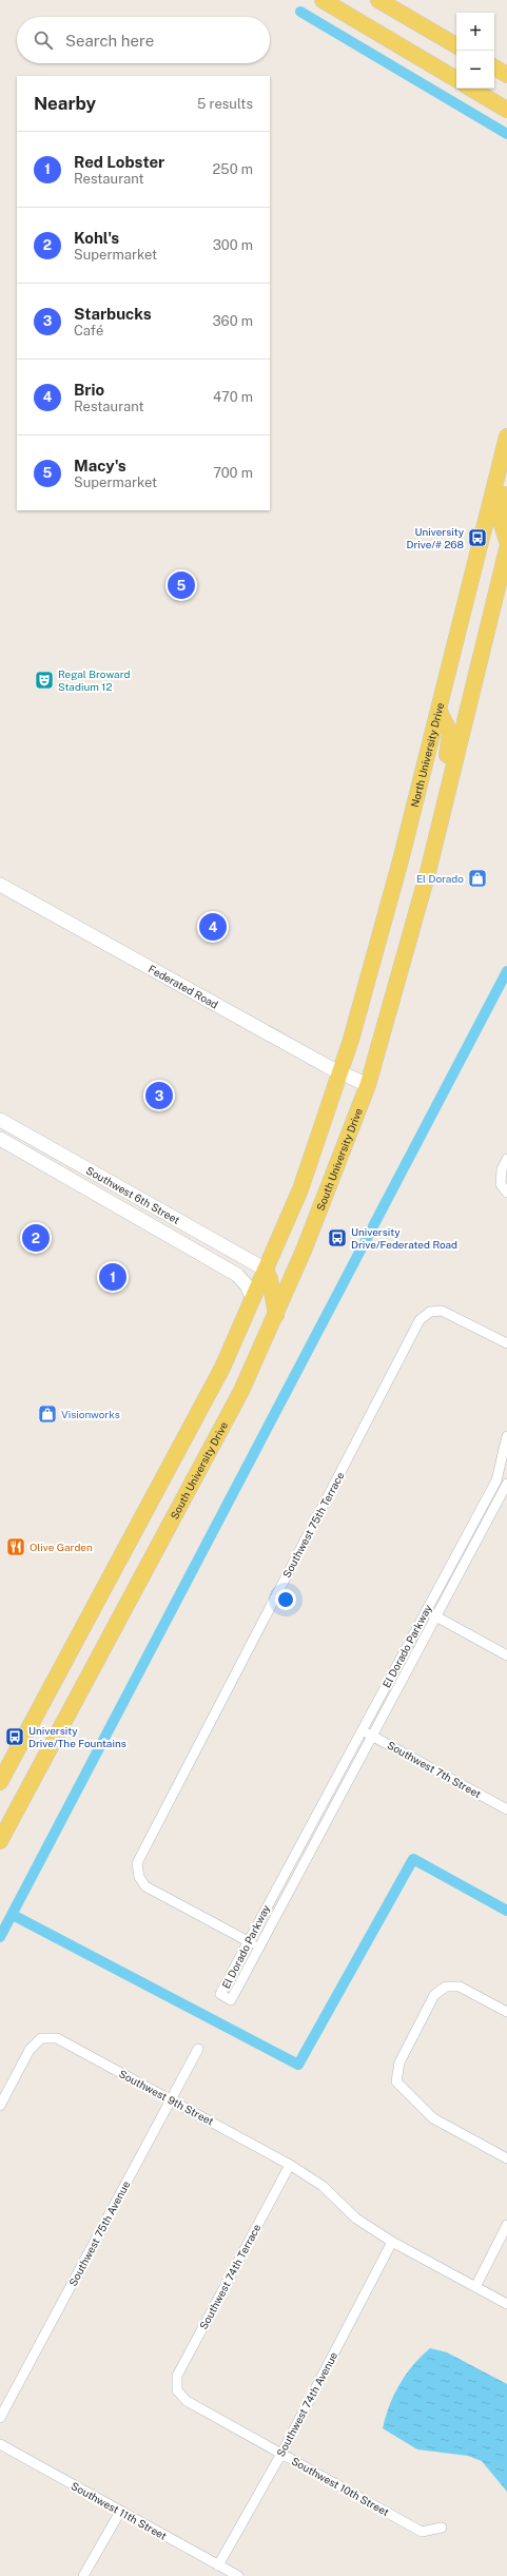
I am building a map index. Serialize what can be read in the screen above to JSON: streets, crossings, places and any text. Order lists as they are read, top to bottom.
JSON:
{
  "streets": {
    "main road": ["North University Drive", "South University Drive"],
    "street": [
      "Federated Road",
      "Southwest 6th Street",
      "Southwest 75th Terrace",
      "El Dorado Parkway",
      "Southwest 7th Street",
      "Southwest 9th Street",
      "Southwest 75th Avenue",
      "Southwest 74th Terrace",
      "Southwest 74th Avenue",
      "Southwest 10th Street",
      "Southwest 11th Street"
    ]
  },
  "crossings": [
    ["North University Drive", "Federated Road"],
    ["Federated Road", "South University Drive"],
    ["Southwest 75th Terrace", "El Dorado Parkway"],
    ["El Dorado Parkway", "Southwest 7th Street"],
    ["Southwest 9th Street", "Southwest 75th Avenue"],
    ["Southwest 9th Street", "Southwest 74th Terrace"],
    ["Southwest 9th Street", "Southwest 74th Avenue"],
    ["Southwest 74th Terrace", "Southwest 10th Street"],
    ["Southwest 74th Avenue", "Southwest 10th Street"],
    ["Southwest 74th Avenue", "Southwest 11th Street"]
  ],
  "places": {
    "bus stop": ["University Drive/# 268", "University Drive/Federated Road", "University Drive/The Fountains"],
    "theatre": ["Regal Broward Stadium 12"],
    "shop": ["El Dorado", "Visionworks"],
    "restaurant": ["Olive Garden"]
  },
  "page": {
    "map_buttons": ["+", "−"],
    "search": "Search here",
    "heading": ["Nearby", "5 results"],
    "list": [
      {
        "mark": "1",
        "name": "Red Lobster",
        "note": "Restaurant",
        "value": "250 m"
      },
      {
        "mark": "2",
        "name": "Kohl's",
        "note": "Supermarket",
        "value": "300 m"
      },
      {
        "mark": "3",
        "name": "Starbucks",
        "note": "Café",
        "value": "360 m"
      },
      {
        "mark": "4",
        "name": "Brio",
        "note": "Restaurant",
        "value": "470 m"
      },
      {
        "mark": "5",
        "name": "Macy's",
        "note": "Supermarket",
        "value": "700 m"
      }
    ],
    "pins": [
      "5",
      "4",
      "3",
      "2",
      "1"
    ]
  }
}
